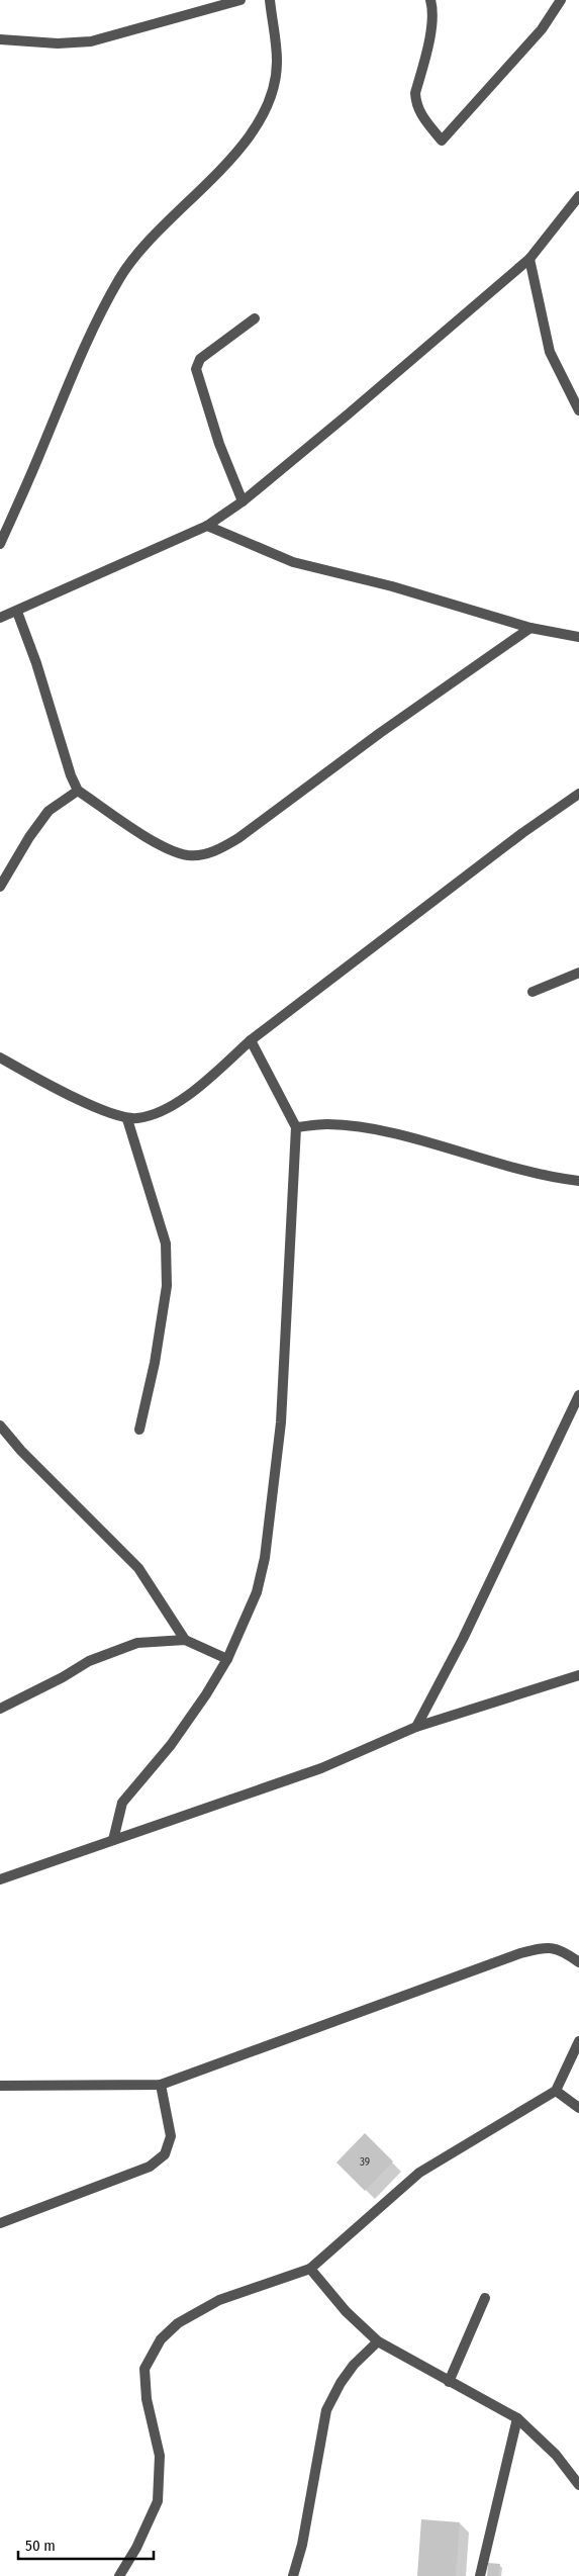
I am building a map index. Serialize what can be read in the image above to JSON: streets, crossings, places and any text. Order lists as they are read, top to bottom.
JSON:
{
  "house_numbers": ["39"],
  "scale_bar": "50 m"
}
